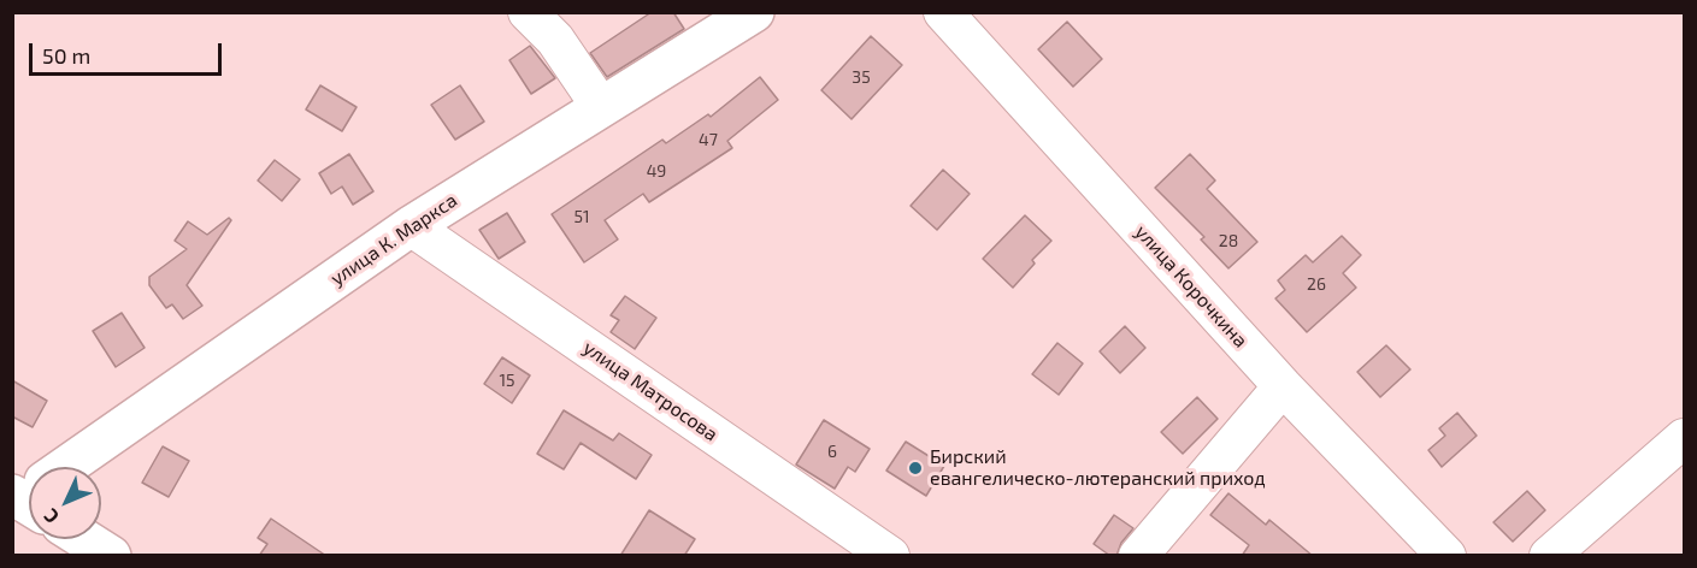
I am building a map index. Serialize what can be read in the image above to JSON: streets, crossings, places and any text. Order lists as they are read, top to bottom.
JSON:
{
  "streets": {
    "main road": ["улица К. Маркса"],
    "street": ["улица Корочкина", "улица Матросова"]
  },
  "crossings": [
    ["улица К. Маркса", "улица Матросова"]
  ],
  "places": ["Бирский евангелическо-лютеранский приход"],
  "house_numbers": [
    "35",
    "47",
    "49",
    "51",
    "28",
    "26",
    "15",
    "6"
  ],
  "scale_bar": "50 m",
  "north": "bottom left"
}
